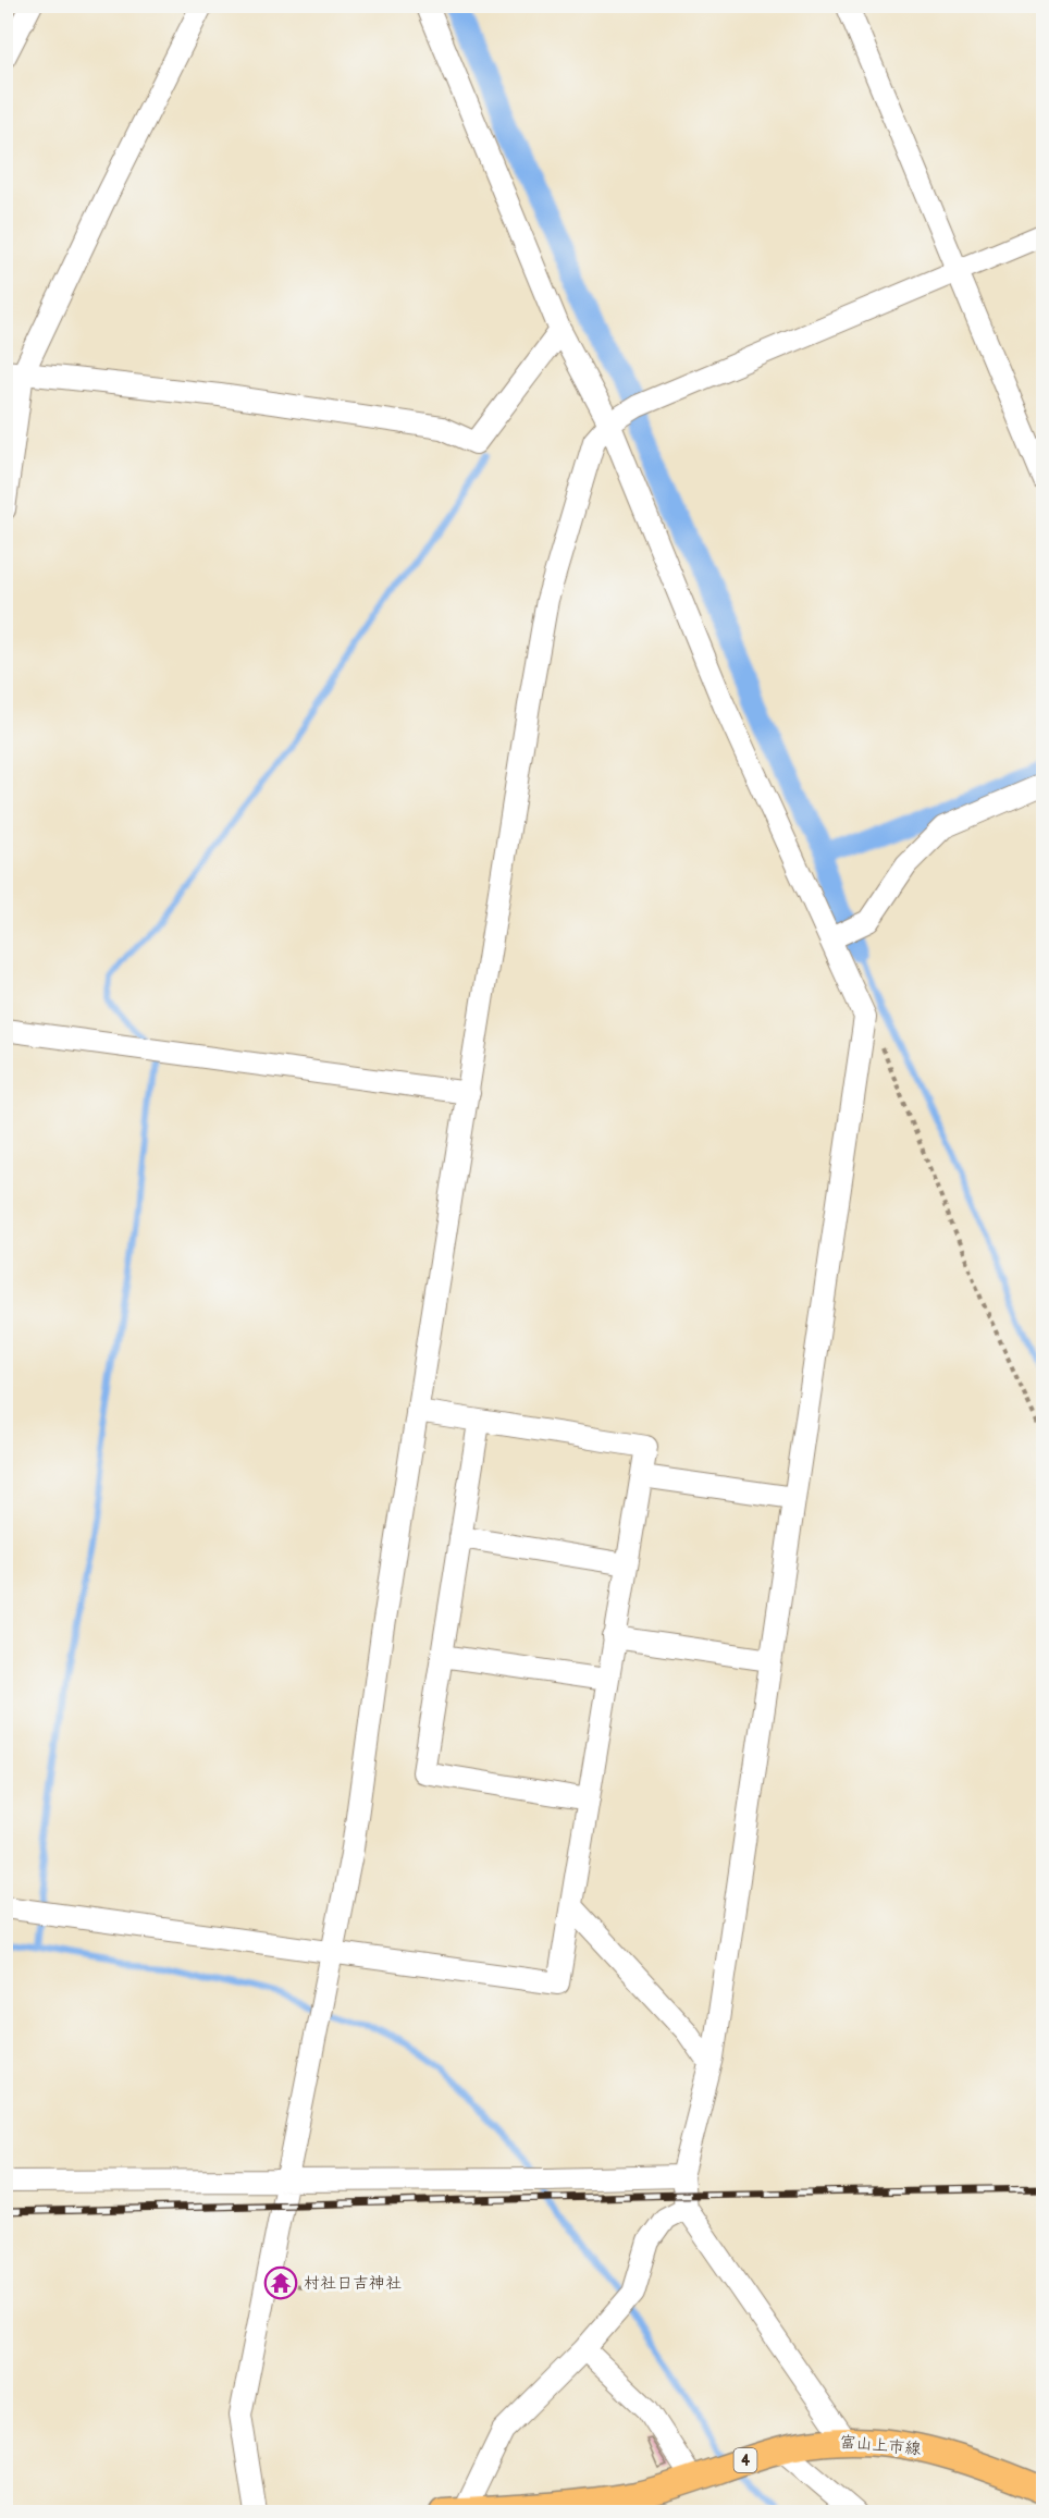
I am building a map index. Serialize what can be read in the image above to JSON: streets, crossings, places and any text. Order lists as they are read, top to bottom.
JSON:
{
  "streets": {
    "main road": ["富山上市線", "4"]
  },
  "places": {
    "temple": ["村社日吉神社"]
  }
}
